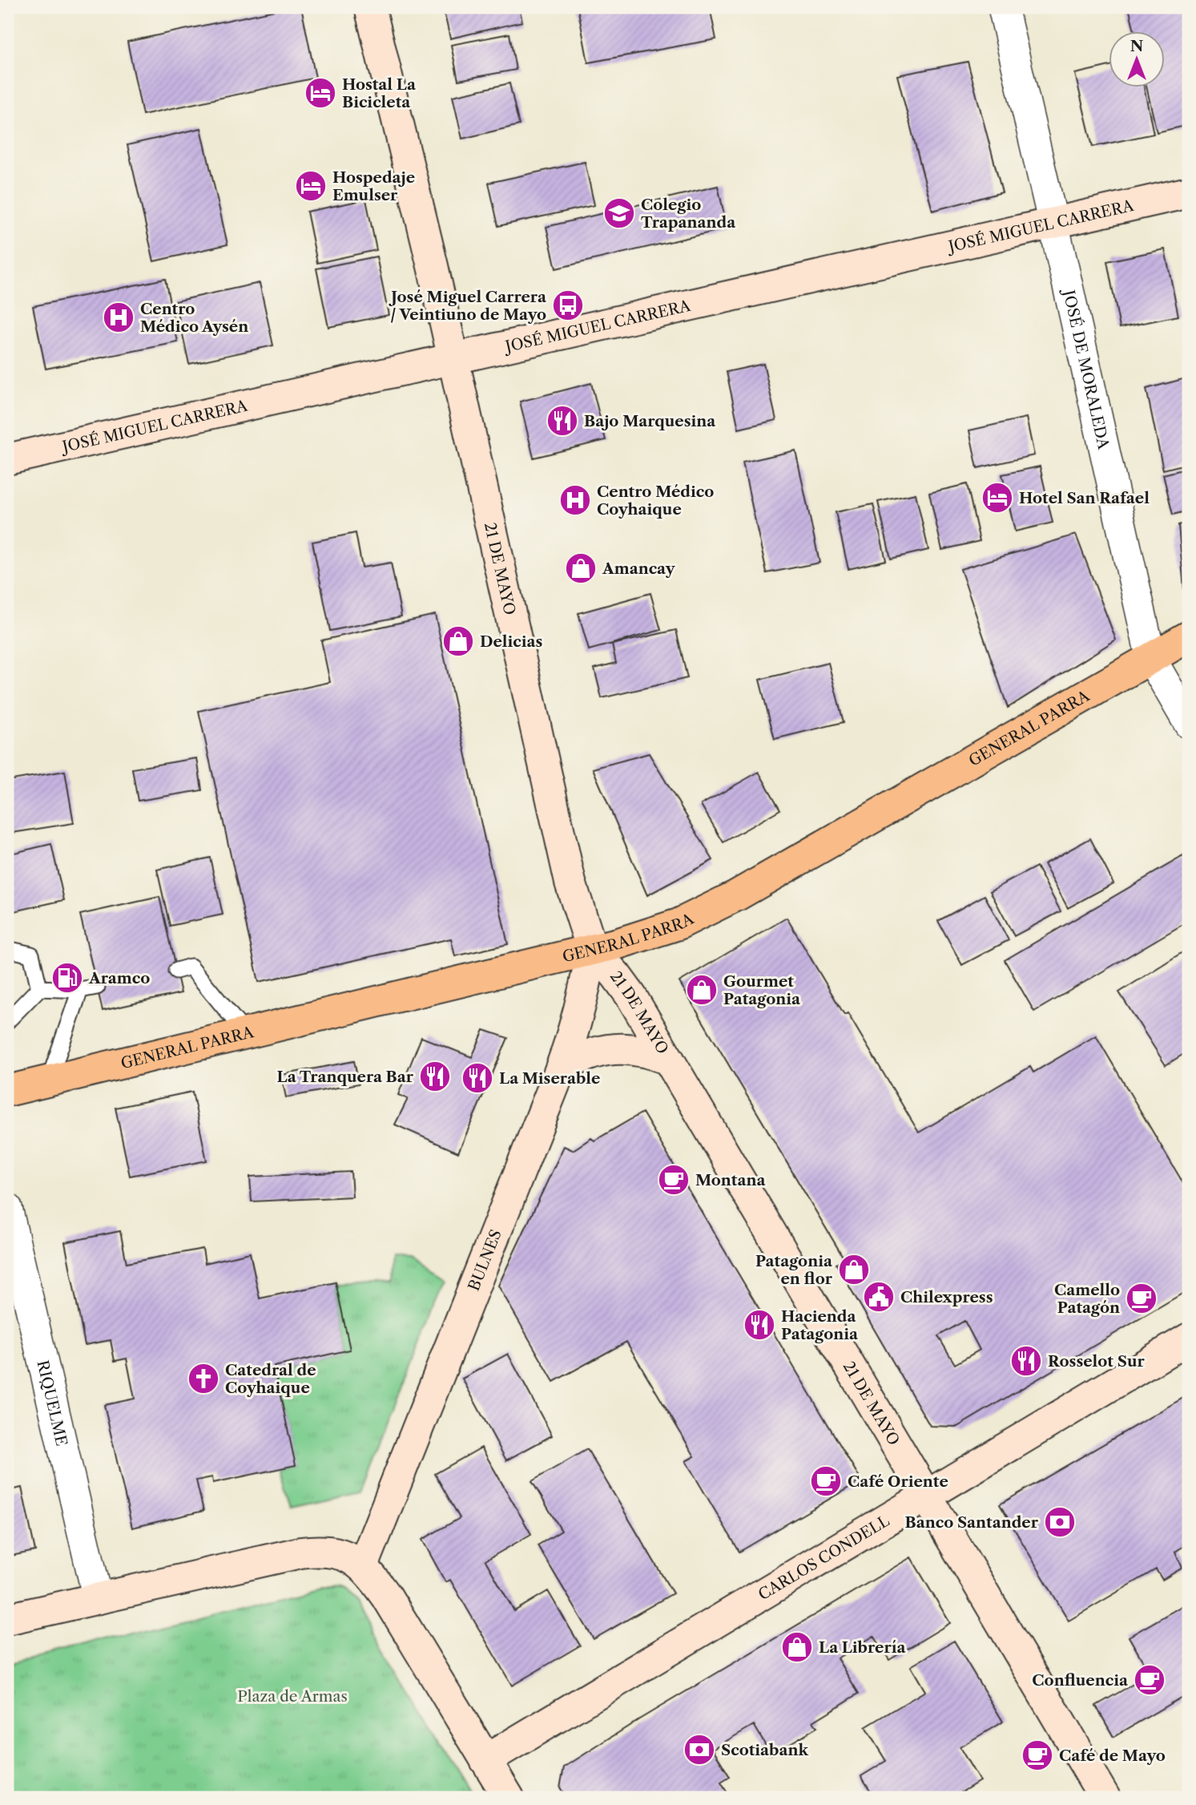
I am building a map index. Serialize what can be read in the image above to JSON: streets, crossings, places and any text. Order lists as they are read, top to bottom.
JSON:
{
  "streets": {
    "main road": ["GENERAL PARRA"],
    "street": [
      "JOSÉ MIGUEL CARRERA",
      "JOSÉ DE MORALEDA",
      "21 DE MAYO",
      "BULNES",
      "RIQUELME",
      "CARLOS CONDELL"
    ]
  },
  "crossings": [
    ["JOSÉ MIGUEL CARRERA", "JOSÉ DE MORALEDA"],
    ["JOSÉ MIGUEL CARRERA", "21 DE MAYO"],
    ["JOSÉ DE MORALEDA", "GENERAL PARRA"],
    ["21 DE MAYO", "GENERAL PARRA"],
    ["21 DE MAYO", "BULNES"],
    ["21 DE MAYO", "CARLOS CONDELL"],
    ["GENERAL PARRA", "BULNES"]
  ],
  "parks": ["Plaza de Armas"],
  "places": {
    "hotel": ["Hostal La Bicicleta", "Hospedaje Emulser", "Hotel San Rafael"],
    "school or university": ["Colegio Trapananda"],
    "bus stop": ["José Miguel Carrera / Veintiuno de Mayo"],
    "hospital": ["Centro Médico Aysén", "Centro Médico Coyhaique"],
    "restaurant": [
      "Bajo Marquesina",
      "La Tranquera Bar",
      "La Miserable",
      "Hacienda Patagonia",
      "Rosselot Sur"
    ],
    "shop": [
      "Amancay",
      "Delicias",
      "Gourmet Patagonia",
      "Patagonia en flor",
      "La Librería"
    ],
    "fuel station": ["Aramco"],
    "cafe": [
      "Montana",
      "Camello Patagón",
      "Café Oriente",
      "Confluencia",
      "Café de Mayo"
    ],
    "public building": ["Chilexpress"],
    "church": ["Catedral de Coyhaique"],
    "bank": ["Banco Santander", "Scotiabank"]
  },
  "north": "top"
}
